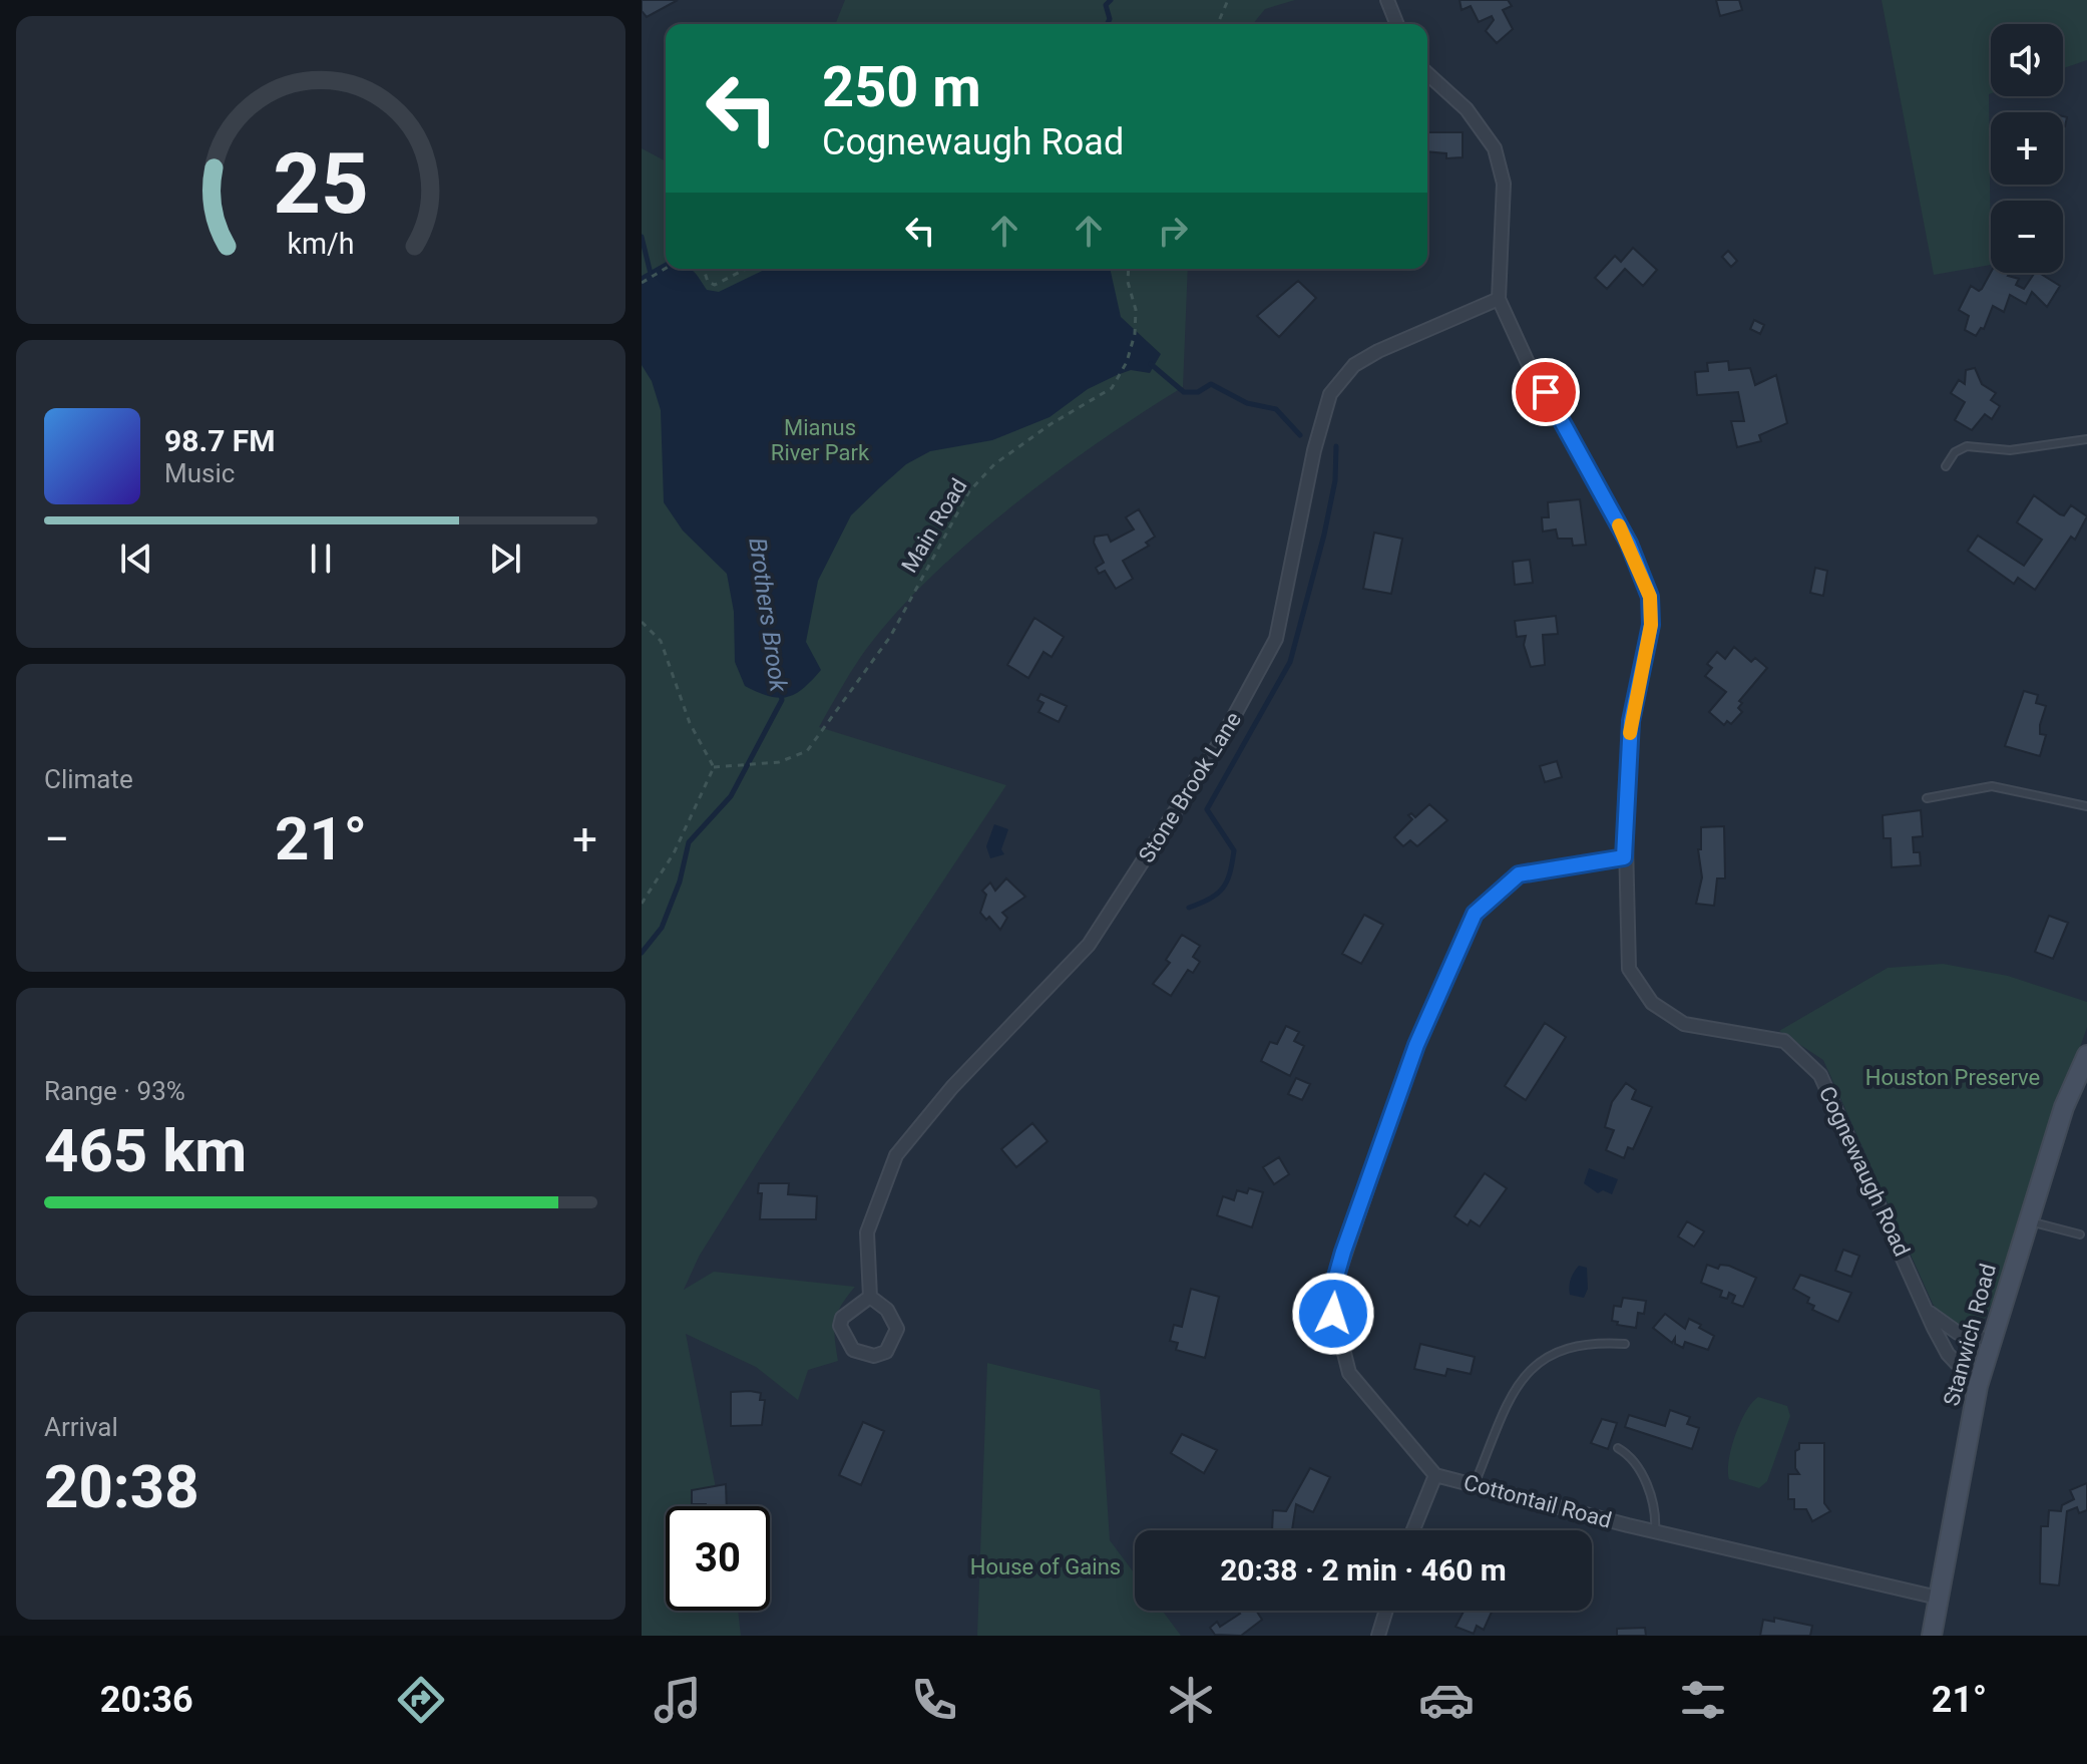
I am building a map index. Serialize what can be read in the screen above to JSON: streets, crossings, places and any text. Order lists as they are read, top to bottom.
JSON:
{
  "streets": {
    "street": [
      "Stone Brook Lane",
      "Cognewaugh Road",
      "Stanwich Road",
      "Cottontail Road"
    ],
    "path": ["Main Road"]
  },
  "crossings": [
    ["Stone Brook Lane", "Cognewaugh Road"],
    ["Cognewaugh Road", "Stanwich Road"],
    ["Cognewaugh Road", "Cottontail Road"],
    ["Stanwich Road", "Cottontail Road"]
  ],
  "water": ["Brothers Brook"],
  "parks": ["Mianus River Park", "Houston Preserve", "House of Gains"],
  "page": {
    "map_buttons": ["+", "−"],
    "turn": ["250 m", "Cognewaugh Road"],
    "song": ["98.7 FM", "Music"],
    "tile": [
      "Climate",
      ["Range · 93%", "465 km"],
      ["Arrival", "20:38"]
    ],
    "heat": ["−", "21°", "+"],
    "limit": "30",
    "trip": "20:38 · 2 min · 460 m",
    "tabs": ["20:36", "21°"],
    "gauge": ["25", "km/h"]
  }
}
